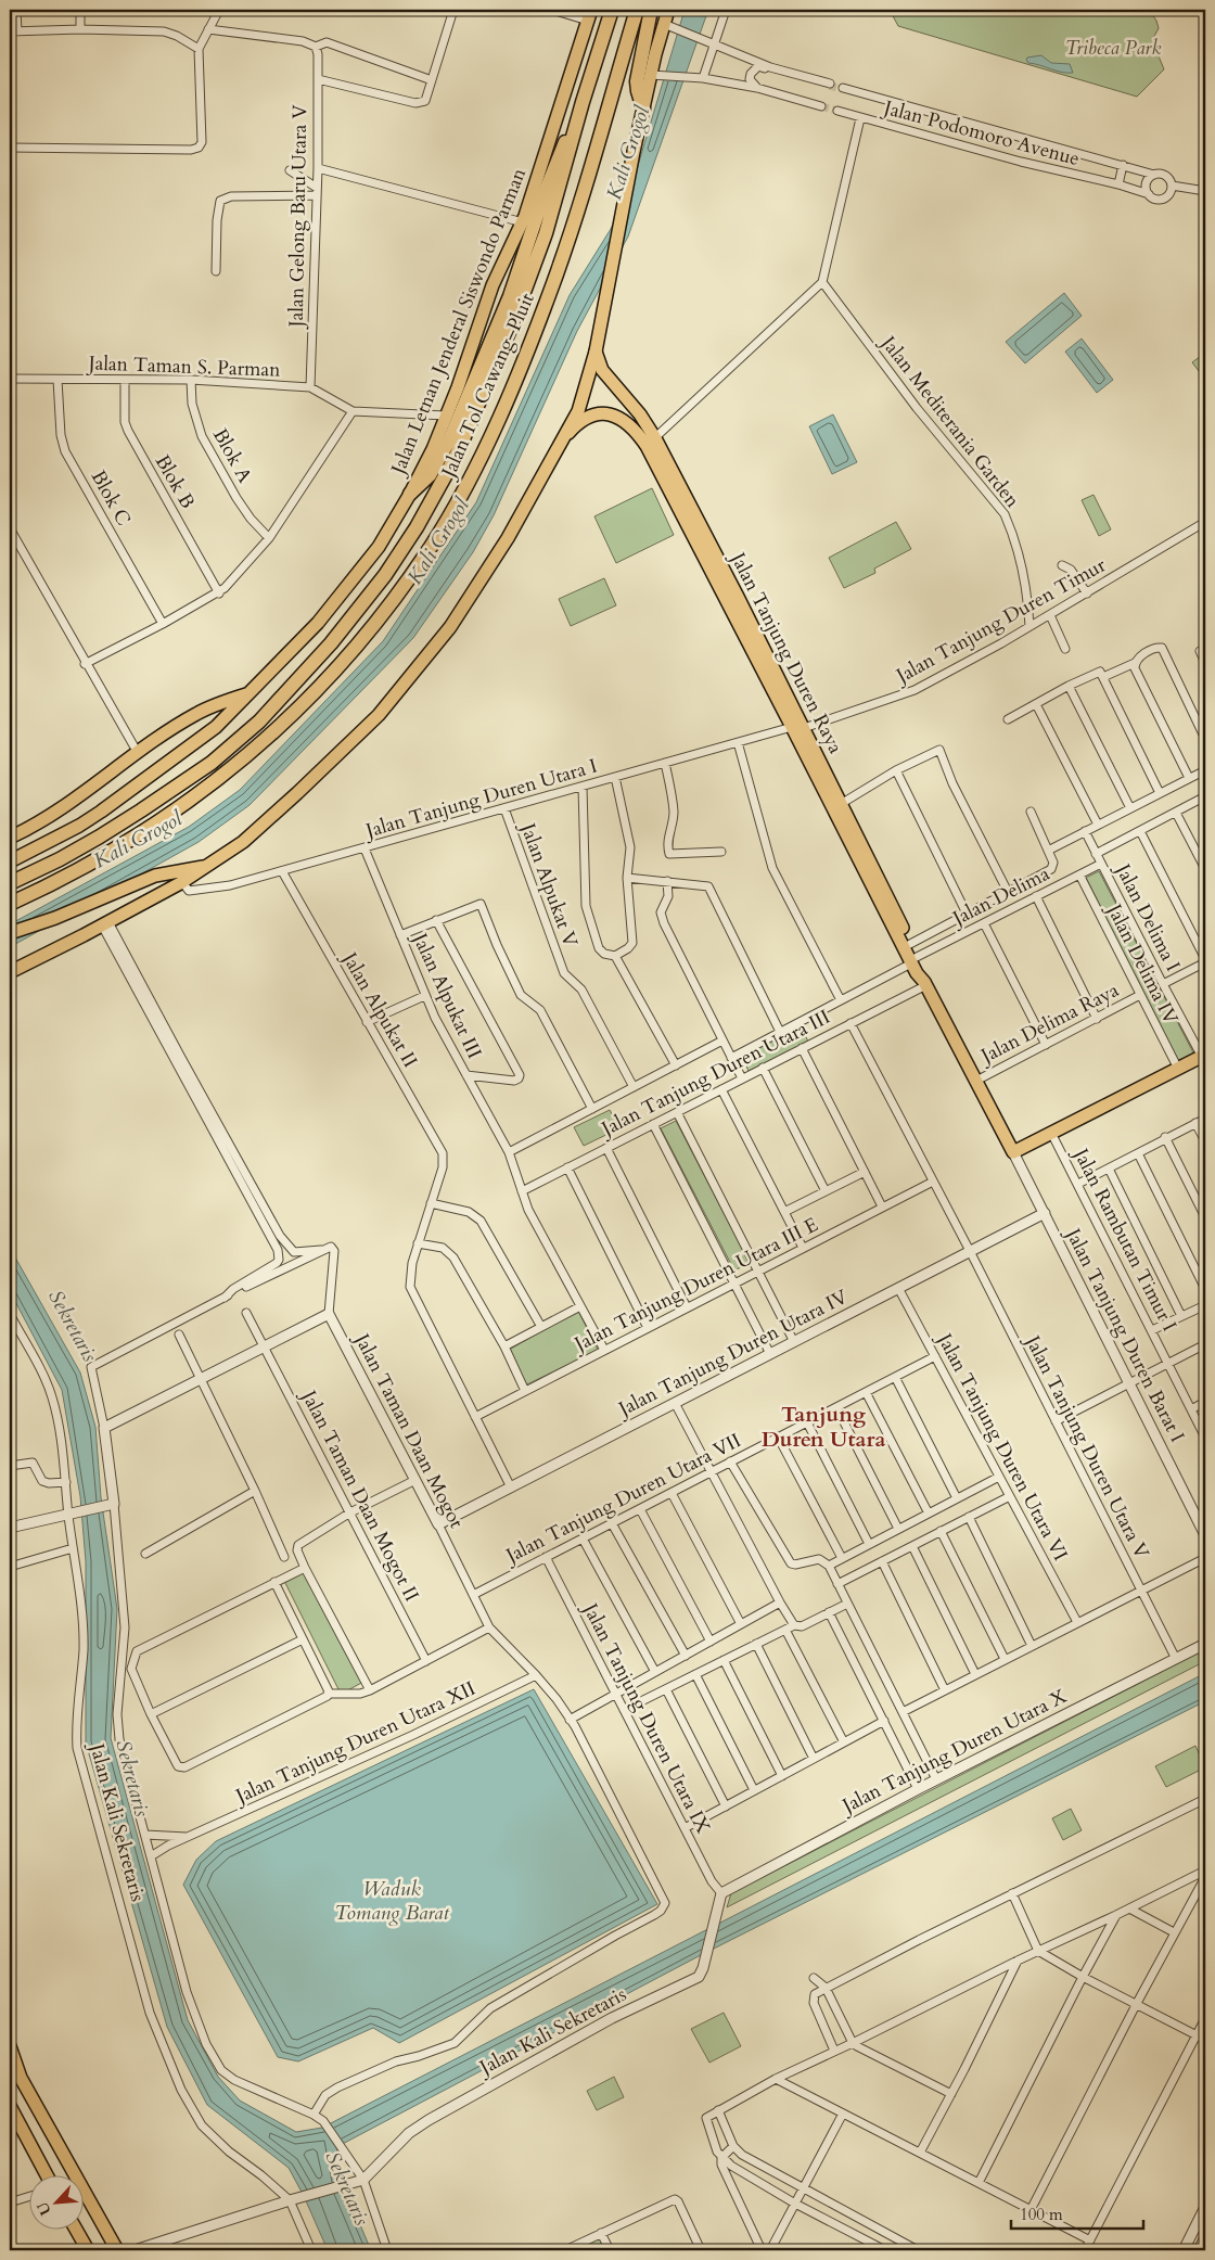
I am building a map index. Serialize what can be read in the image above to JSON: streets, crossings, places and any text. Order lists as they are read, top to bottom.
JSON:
{
  "streets": {
    "highway": ["Jalan Tol Cawang–Pluit"],
    "main road": ["Jalan Letnan Jenderal Siswondo Parman", "Jalan Tanjung Duren Raya"],
    "street": [
      "Jalan Podomoro Avenue",
      "Jalan Gelong Baru Utara V",
      "Jalan Taman S. Parman",
      "Jalan Mediterania Garden",
      "Blok A",
      "Blok B",
      "Blok C",
      "Jalan Tanjung Duren Timur",
      "Jalan Tanjung Duren Utara I",
      "Jalan Alpukat V",
      "Jalan Delima",
      "Jalan Delima I",
      "Jalan Delima IV",
      "Jalan Alpukat III",
      "Jalan Alpukat II",
      "Jalan Delima Raya",
      "Jalan Tanjung Duren Utara III",
      "Jalan Rambutan Timur I",
      "Jalan Tanjung Duren Utara III E",
      "Jalan Tanjung Duren Barat I",
      "Jalan Tanjung Duren Utara IV",
      "Jalan Taman Daan Mogot",
      "Jalan Tanjung Duren Utara VI",
      "Jalan Tanjung Duren Utara V",
      "Jalan Taman Daan Mogot II",
      "Jalan Tanjung Duren Utara VII",
      "Jalan Tanjung Duren Utara IX",
      "Jalan Tanjung Duren Utara XII",
      "Jalan Tanjung Duren Utara X",
      "Jalan Kali Sekretaris"
    ]
  },
  "crossings": [
    ["Jalan Gelong Baru Utara V", "Jalan Taman S. Parman"],
    ["Jalan Letnan Jenderal Siswondo Parman", "Jalan Taman S. Parman"],
    ["Jalan Taman S. Parman", "Blok A"],
    ["Jalan Taman S. Parman", "Blok B"],
    ["Jalan Taman S. Parman", "Blok C"],
    ["Jalan Mediterania Garden", "Jalan Tanjung Duren Timur"],
    ["Jalan Tanjung Duren Timur", "Jalan Tanjung Duren Raya"],
    ["Jalan Tanjung Duren Timur", "Jalan Tanjung Duren Utara I"],
    ["Jalan Tanjung Duren Raya", "Jalan Tanjung Duren Utara I"],
    ["Jalan Tanjung Duren Raya", "Jalan Delima"],
    ["Jalan Tanjung Duren Raya", "Jalan Delima Raya"],
    ["Jalan Tanjung Duren Raya", "Jalan Tanjung Duren Utara III"],
    ["Jalan Tanjung Duren Raya", "Jalan Tanjung Duren Barat I"],
    ["Jalan Tanjung Duren Utara I", "Jalan Alpukat V"],
    ["Jalan Tanjung Duren Utara I", "Jalan Alpukat III"],
    ["Jalan Tanjung Duren Utara I", "Jalan Alpukat II"],
    ["Jalan Delima", "Jalan Delima I"],
    ["Jalan Delima", "Jalan Delima IV"],
    ["Jalan Delima IV", "Jalan Delima Raya"],
    ["Jalan Alpukat III", "Jalan Tanjung Duren Utara III"],
    ["Jalan Alpukat III", "Jalan Tanjung Duren Utara III E"],
    ["Jalan Tanjung Duren Utara III", "Jalan Tanjung Duren Utara V"],
    ["Jalan Tanjung Duren Utara III E", "Jalan Tanjung Duren Utara V"],
    ["Jalan Tanjung Duren Barat I", "Jalan Tanjung Duren Utara IV"],
    ["Jalan Tanjung Duren Utara IV", "Jalan Taman Daan Mogot"],
    ["Jalan Tanjung Duren Utara IV", "Jalan Tanjung Duren Utara VI"],
    ["Jalan Tanjung Duren Utara IV", "Jalan Tanjung Duren Utara V"],
    ["Jalan Taman Daan Mogot", "Jalan Tanjung Duren Utara VII"],
    ["Jalan Taman Daan Mogot", "Jalan Tanjung Duren Utara XII"],
    ["Jalan Taman Daan Mogot", "Jalan Kali Sekretaris"],
    ["Jalan Tanjung Duren Utara VI", "Jalan Tanjung Duren Utara VII"],
    ["Jalan Tanjung Duren Utara V", "Jalan Tanjung Duren Utara X"],
    ["Jalan Tanjung Duren Utara VII", "Jalan Tanjung Duren Utara IX"],
    ["Jalan Tanjung Duren Utara IX", "Jalan Tanjung Duren Utara X"],
    ["Jalan Tanjung Duren Utara IX", "Jalan Kali Sekretaris"],
    ["Jalan Tanjung Duren Utara XII", "Jalan Kali Sekretaris"],
    ["Jalan Tanjung Duren Utara X", "Jalan Kali Sekretaris"]
  ],
  "districts": ["Tanjung Duren Utara"],
  "water": ["Kali Grogol", "Sekretaris", "Waduk Tomang Barat"],
  "parks": ["Tribeca Park"],
  "scale_bar": "100 m",
  "north": "bottom left"
}
